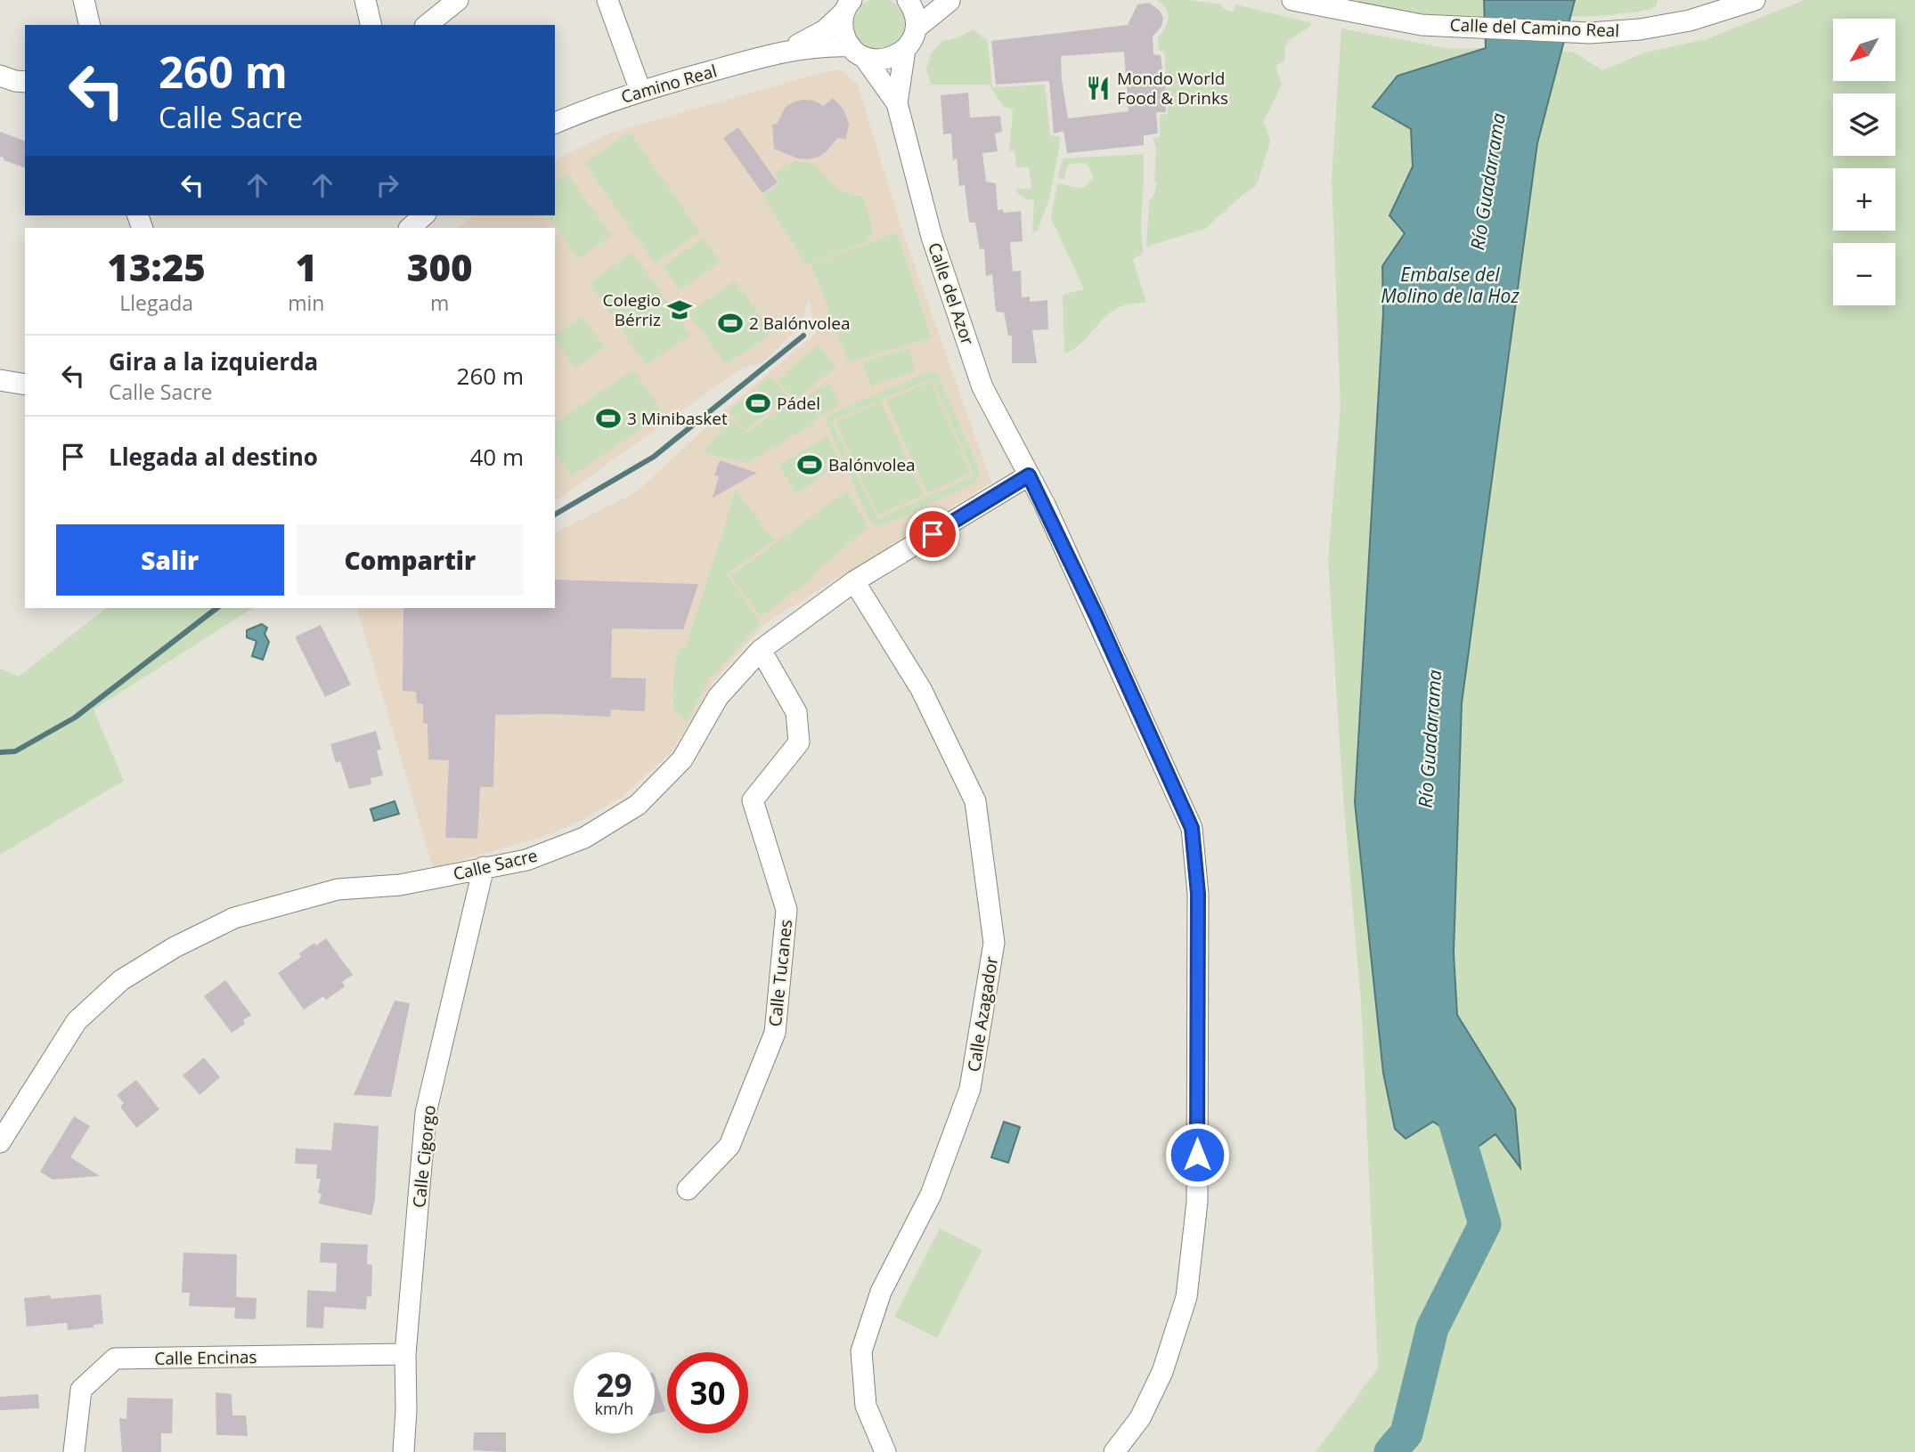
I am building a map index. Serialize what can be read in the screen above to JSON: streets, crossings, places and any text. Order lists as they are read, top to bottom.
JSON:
{
  "streets": {
    "street": [
      "Calle del Camino Real",
      "Camino Real",
      "Calle del Azor",
      "Calle Sacre",
      "Calle Tucanes",
      "Calle Azagador",
      "Calle Cigorgo",
      "Calle Encinas"
    ]
  },
  "crossings": [
    ["Camino Real", "Calle del Azor"],
    ["Calle del Azor", "Calle Sacre"],
    ["Calle Sacre", "Calle Tucanes"],
    ["Calle Sacre", "Calle Azagador"],
    ["Calle Sacre", "Calle Cigorgo"],
    ["Calle Cigorgo", "Calle Encinas"]
  ],
  "water": ["Río Guadarrama", "Embalse del Molino de la Hoz"],
  "places": {
    "restaurant": ["Mondo World Food & Drinks"],
    "school or university": ["Colegio Bérriz"],
    "sports": [
      "2 Balónvolea",
      "Pádel",
      "3 Minibasket",
      "Balónvolea"
    ]
  },
  "north": "bottom left",
  "page": {
    "map_buttons": ["+", "−"],
    "turn": ["260 m", "Calle Sacre"],
    "eta": [
      "13:25",
      "Llegada",
      "1",
      "min",
      "300",
      "m"
    ],
    "list": [
      {
        "name": "Gira a la izquierda",
        "note": "Calle Sacre",
        "value": "260 m"
      },
      {
        "name": "Llegada al destino",
        "value": "40 m"
      }
    ],
    "buttons": ["Salir", "Compartir"],
    "speed": "29 km/h",
    "limit": "30"
  }
}
